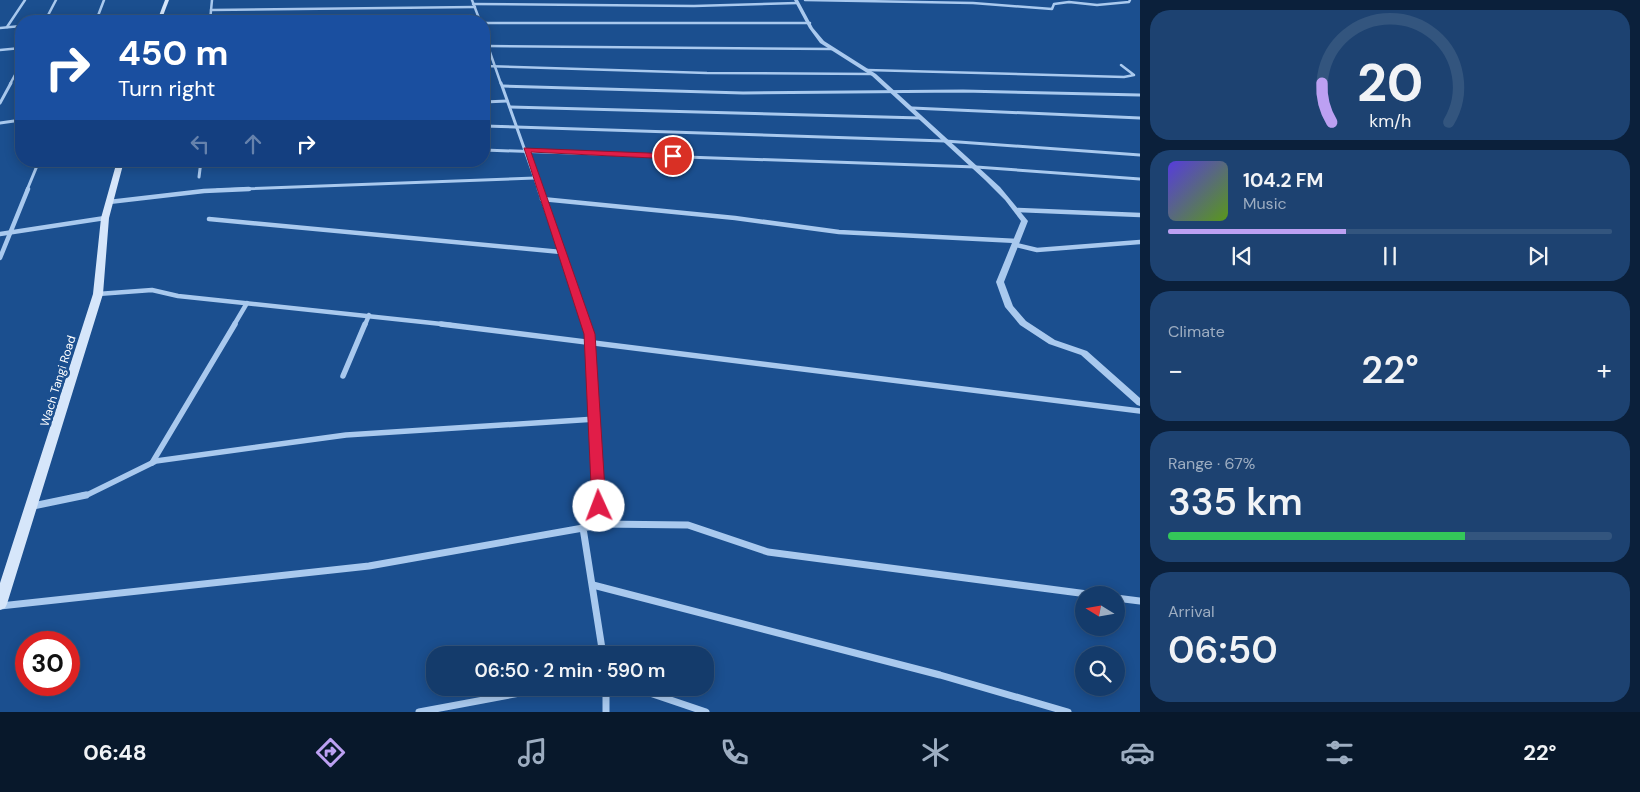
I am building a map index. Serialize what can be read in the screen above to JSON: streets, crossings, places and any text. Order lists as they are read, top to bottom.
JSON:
{
  "streets": {
    "main road": ["Wach Tangi Road"]
  },
  "north": "left",
  "page": {
    "turn": ["450 m", "Turn right"],
    "song": ["104.2 FM", "Music"],
    "tile": [
      "Climate",
      ["Range · 67%", "335 km"],
      ["Arrival", "06:50"]
    ],
    "heat": ["−", "22°", "+"],
    "limit": "30",
    "trip": "06:50 · 2 min · 590 m",
    "tabs": ["06:48", "22°"],
    "gauge": ["20", "km/h"]
  }
}
